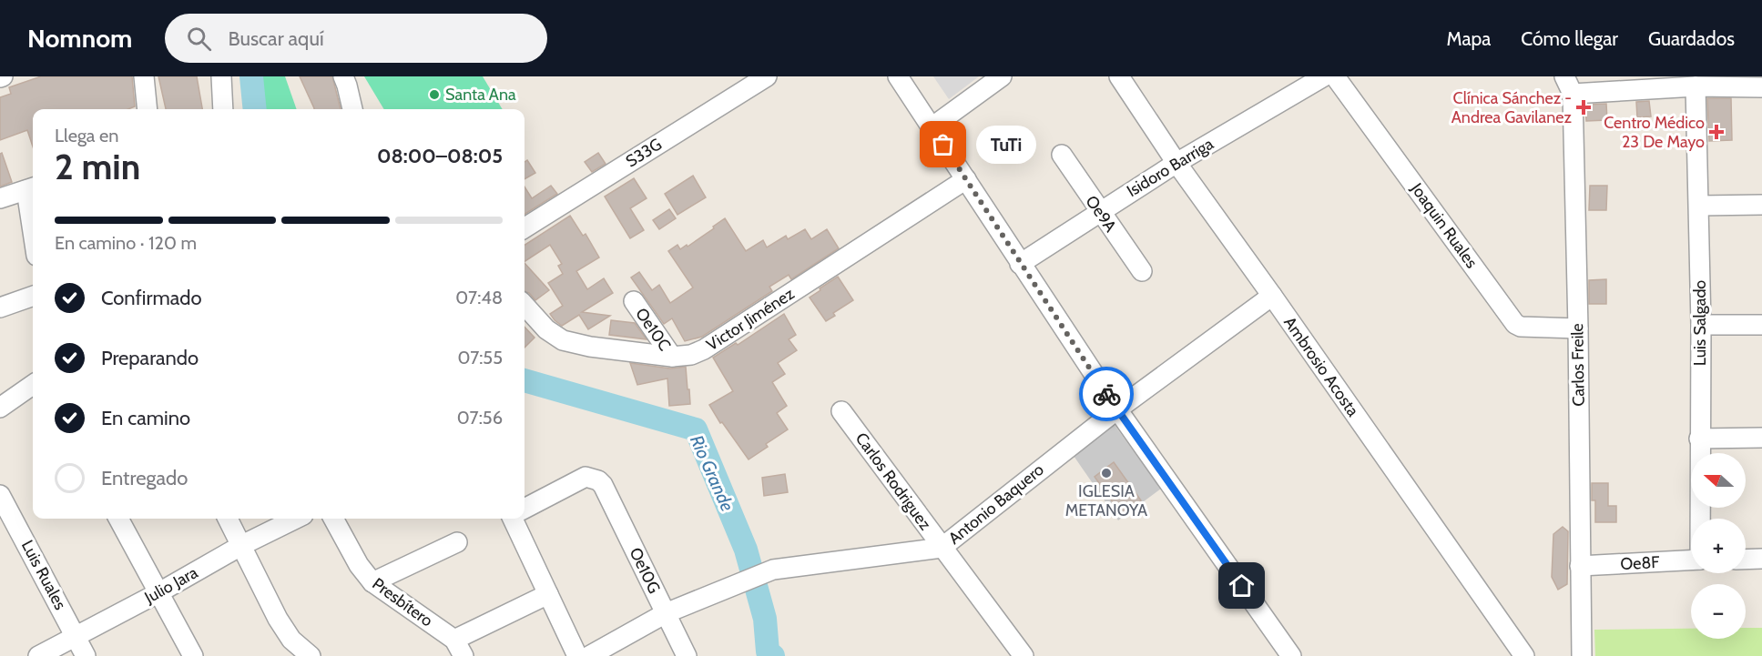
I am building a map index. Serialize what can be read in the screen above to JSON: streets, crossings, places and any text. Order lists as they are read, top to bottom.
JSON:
{
  "streets": {
    "street": [
      "S33G",
      "Isidoro Barriga",
      "Oe9A",
      "Joaquin Ruales",
      "Victor Jiménez",
      "Luis Salgado",
      "Oe10C",
      "Carlos Freile",
      "Ambrosio Acosta",
      "Carlos Rodriguez",
      "Antonio Baquero",
      "Oe8F",
      "Oe10G",
      "Luis Ruales",
      "Julio Jara",
      "Presbítero"
    ]
  },
  "crossings": [
    ["Isidoro Barriga", "Oe9A"],
    ["Isidoro Barriga", "Ambrosio Acosta"],
    ["Joaquin Ruales", "Carlos Freile"],
    ["Victor Jiménez", "Oe10C"],
    ["Carlos Freile", "Oe8F"],
    ["Ambrosio Acosta", "Antonio Baquero"],
    ["Carlos Rodriguez", "Antonio Baquero"],
    ["Antonio Baquero", "Oe10G"],
    ["Luis Ruales", "Julio Jara"]
  ],
  "water": ["Rio Grande"],
  "places": {
    "other": ["Santa Ana", "TuTi", "IGLESIA METANOYA"],
    "health": ["Clínica Sánchez - Andrea Gavilanez", "Centro Médico 23 De Mayo"]
  },
  "north": "left",
  "page": {
    "header": "Nomnom",
    "search": "Buscar aquí",
    "nav": ["Mapa", "Cómo llegar", "Guardados"],
    "heading": ["2 min", "Llega en", "08:00–08:05"],
    "bubble": "TuTi",
    "bar": "En camino · 120 m",
    "list": [
      ["Confirmado", "07:48"],
      ["Preparando", "07:55"],
      ["En camino", "07:56"],
      "Entregado"
    ],
    "map_buttons": ["+", "−"]
  }
}
